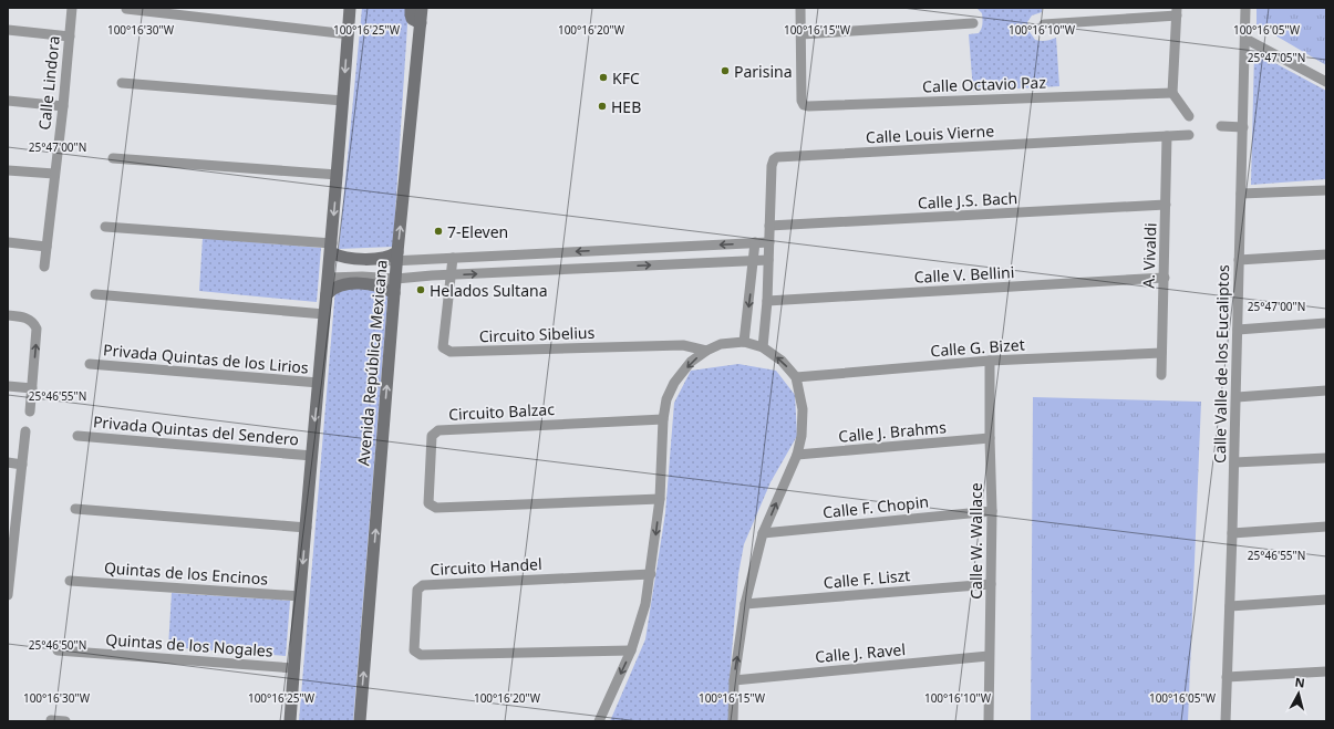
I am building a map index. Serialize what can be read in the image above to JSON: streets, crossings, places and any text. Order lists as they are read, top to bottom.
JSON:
{
  "streets": {
    "main road": ["Avenida República Mexicana"],
    "street": [
      "Calle Lindora",
      "Calle Octavio Paz",
      "Calle Louis Vierne",
      "Calle J.S. Bach",
      "A. Vivaldi",
      "Calle V. Bellini",
      "Circuito Sibelius",
      "Calle G. Bizet",
      "Privada Quintas de los Lirios",
      "Calle Valle de los Eucaliptos",
      "Circuito Balzac",
      "Privada Quintas del Sendero",
      "Calle J. Brahms",
      "Calle F. Chopin",
      "Calle W. Wallace",
      "Circuito Handel",
      "Quintas de los Encinos",
      "Calle F. Liszt",
      "Quintas de los Nogales",
      "Calle J. Ravel"
    ]
  },
  "crossings": [
    ["Calle Louis Vierne", "Calle J.S. Bach"],
    ["Calle Louis Vierne", "A. Vivaldi"],
    ["Calle Louis Vierne", "Calle V. Bellini"],
    ["Calle J.S. Bach", "A. Vivaldi"],
    ["A. Vivaldi", "Calle V. Bellini"],
    ["A. Vivaldi", "Calle G. Bizet"],
    ["Calle G. Bizet", "Calle W. Wallace"],
    ["Calle J. Brahms", "Calle W. Wallace"],
    ["Calle F. Chopin", "Calle W. Wallace"],
    ["Calle W. Wallace", "Calle F. Liszt"],
    ["Calle W. Wallace", "Calle J. Ravel"]
  ],
  "places": [
    "Parisina",
    "KFC",
    "HEB",
    "7-Eleven",
    "Helados Sultana"
  ],
  "north": "top",
  "coordinates": [
    "100°16'30\"W",
    "100°16'25\"W",
    "100°16'20\"W",
    "100°16'15\"W",
    "100°16'10\"W",
    "100°16'05\"W",
    "25°47'05\"N",
    "25°47'00\"N",
    "25°46'55\"N",
    "25°46'50\"N"
  ]
}
